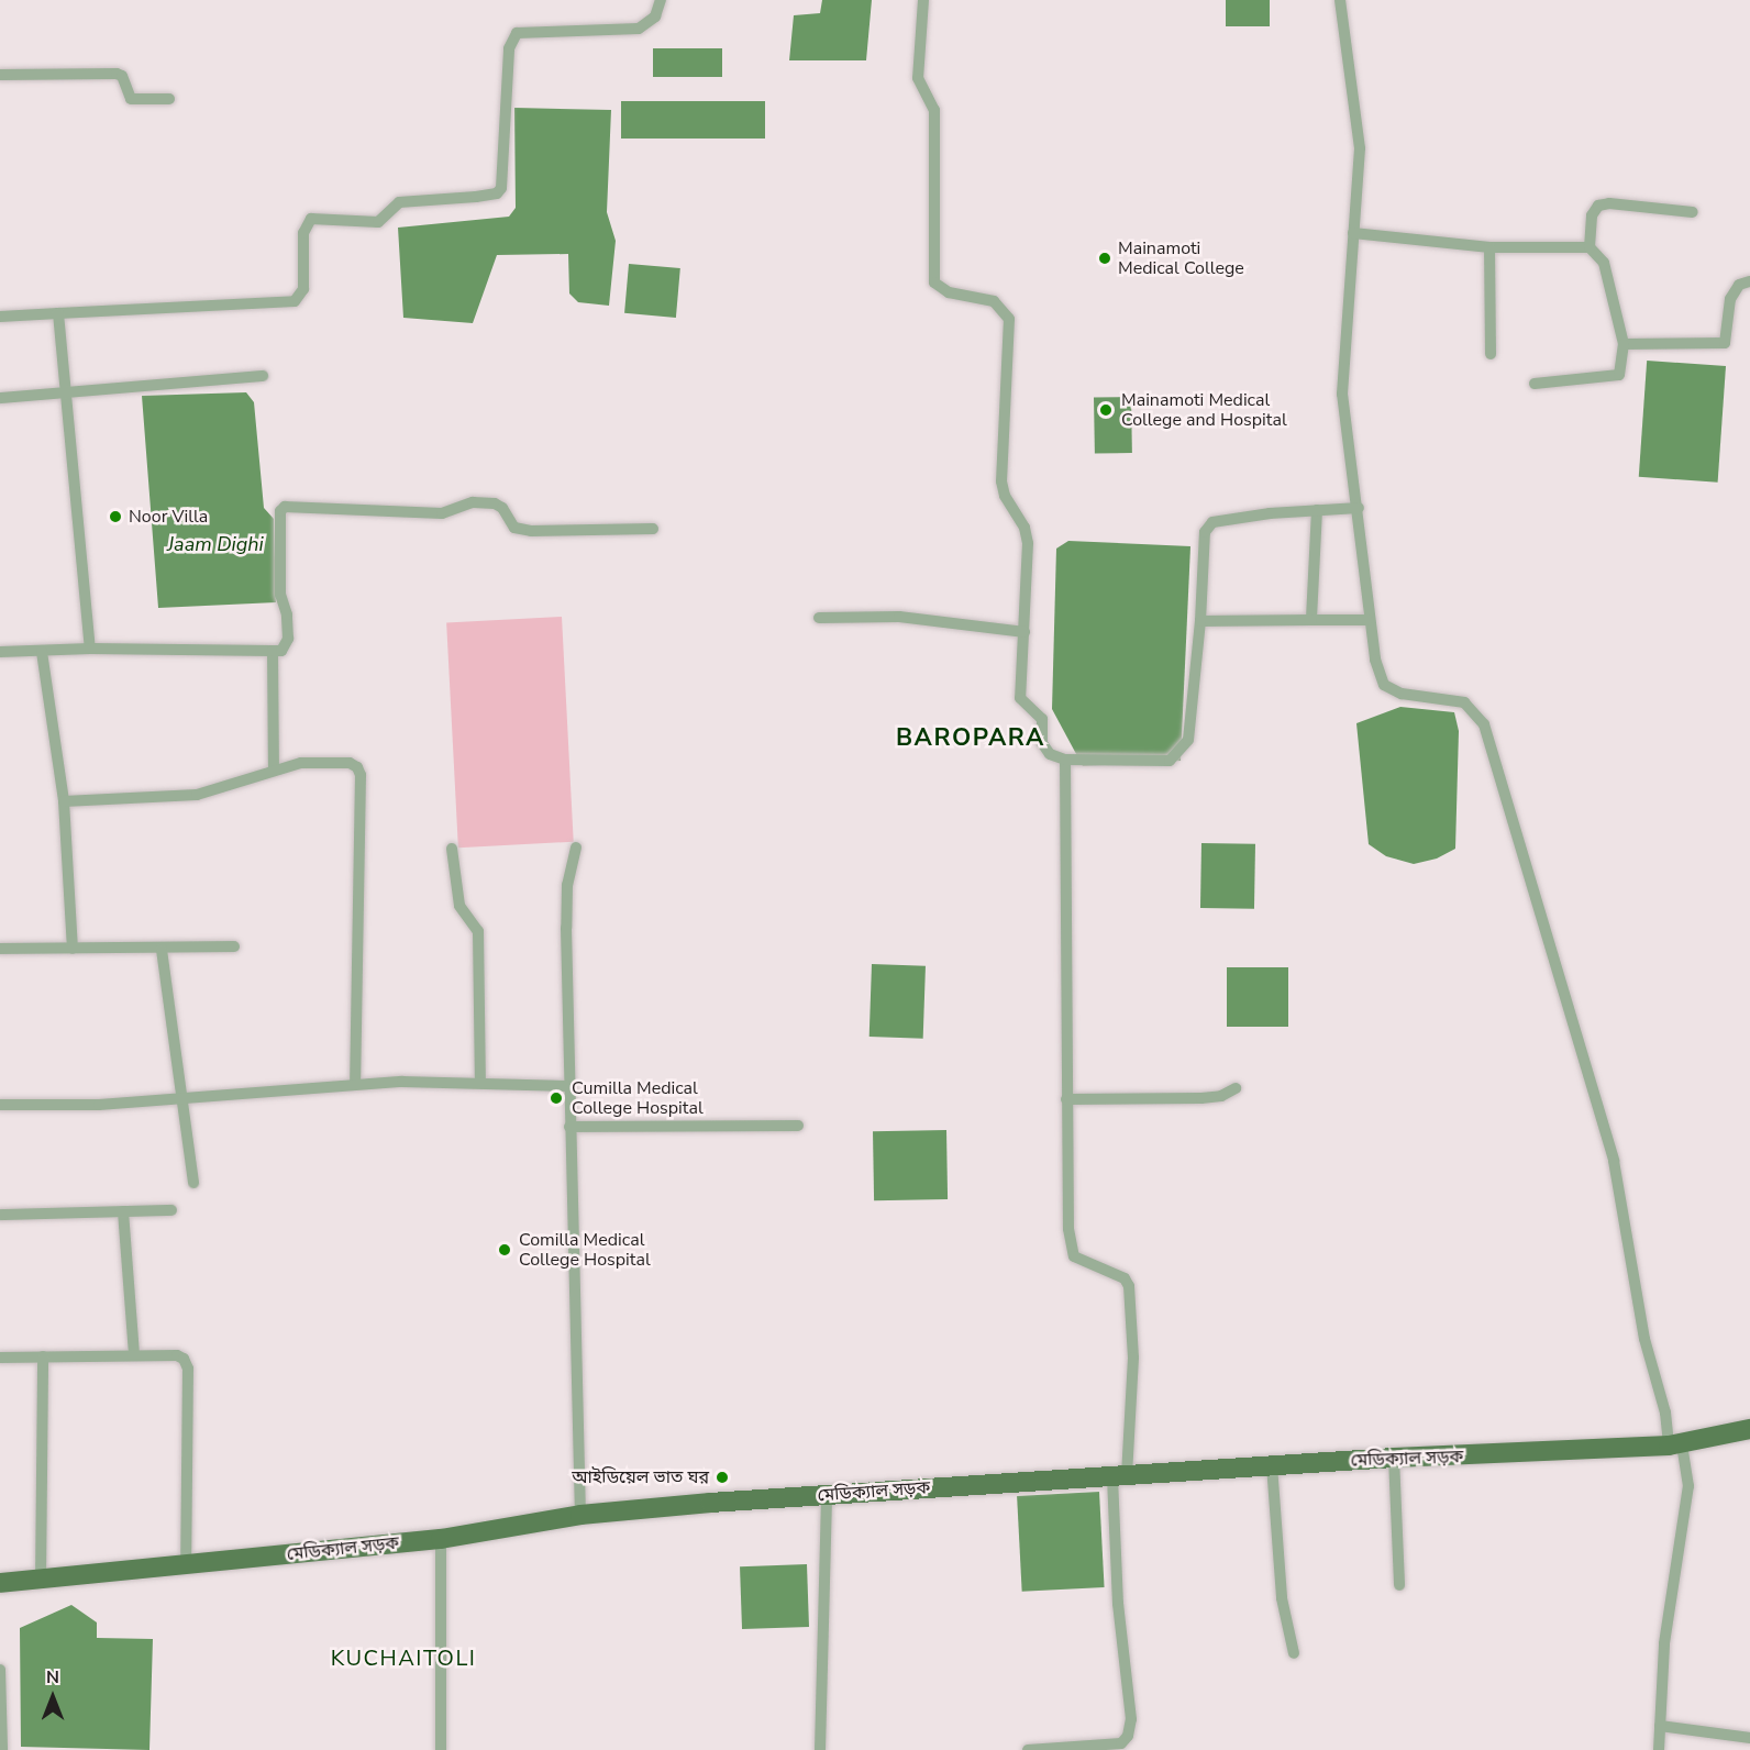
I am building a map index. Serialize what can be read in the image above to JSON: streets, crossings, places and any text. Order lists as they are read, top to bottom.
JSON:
{
  "streets": {
    "main road": ["মেডিক্যাল সড়ক"]
  },
  "districts": ["BAROPARA", "KUCHAITOLI"],
  "water": ["Jaam Dighi"],
  "places": [
    "Mainamoti Medical College",
    "Mainamoti Medical College and Hospital",
    "Noor Villa",
    "Cumilla Medical College Hospital",
    "Comilla Medical College Hospital",
    "আইডিয়েল ভাত ঘর"
  ],
  "north": "top"
}
